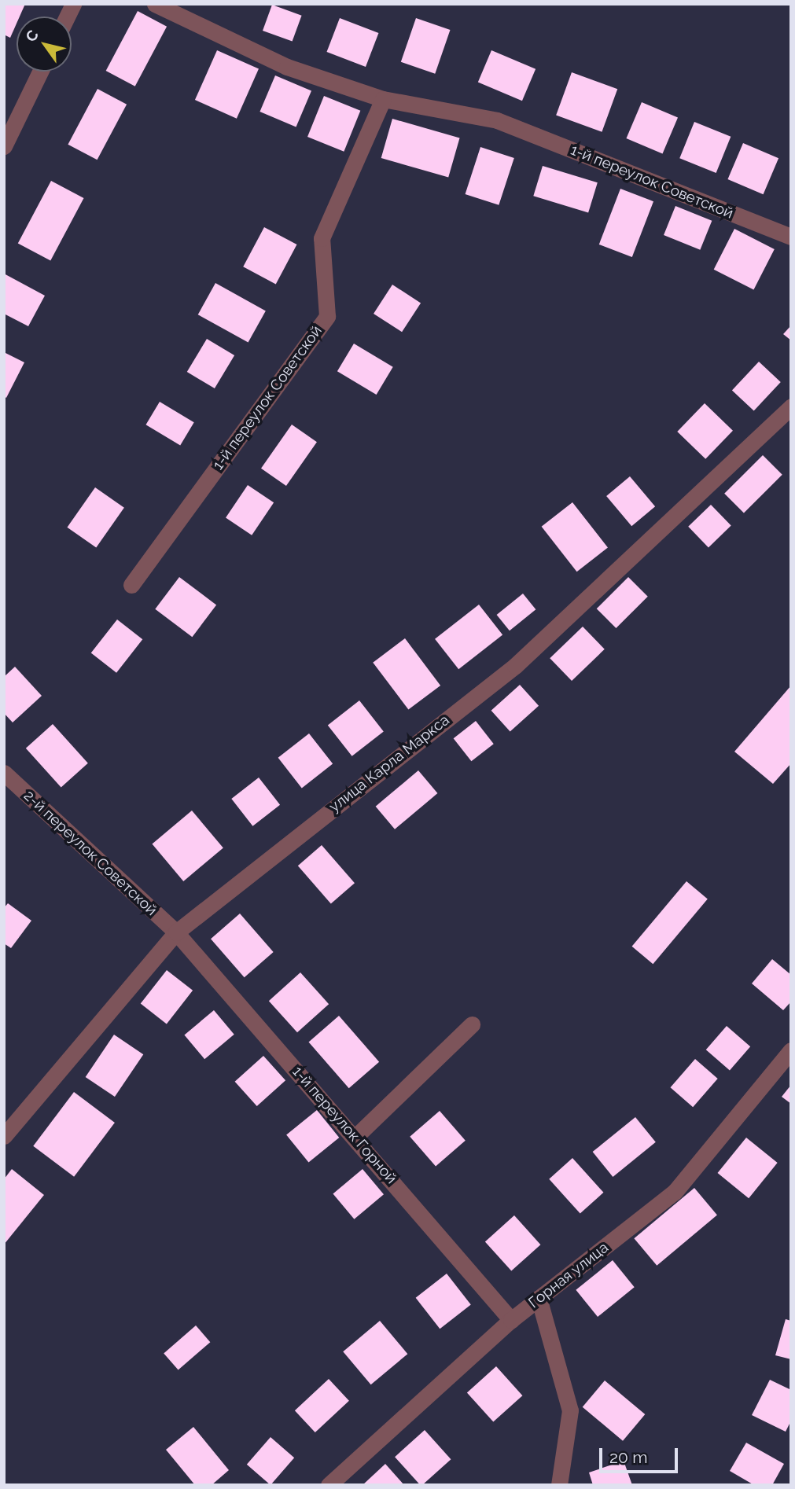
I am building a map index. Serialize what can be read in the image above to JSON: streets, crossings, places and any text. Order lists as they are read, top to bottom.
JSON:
{
  "streets": {
    "street": [
      "1-й переулок Советской",
      "улица Карла Маркса",
      "2-й переулок Советской",
      "1-й переулок Горной",
      "Горная улица"
    ]
  },
  "crossings": [
    ["улица Карла Маркса", "2-й переулок Советской"],
    ["улица Карла Маркса", "1-й переулок Горной"],
    ["2-й переулок Советской", "1-й переулок Горной"],
    ["1-й переулок Горной", "Горная улица"]
  ],
  "scale_bar": "20 m",
  "north": "top left"
}
